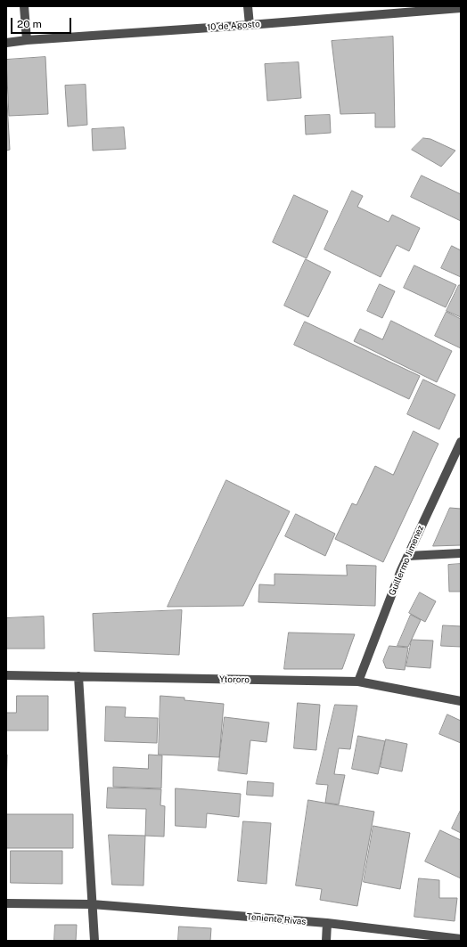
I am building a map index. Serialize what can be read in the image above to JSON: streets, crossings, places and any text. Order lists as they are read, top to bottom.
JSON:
{
  "streets": {
    "street": [
      "10 de Agosto",
      "Guillermo Jimenez",
      "Ytororo",
      "Teniente Rivas"
    ]
  },
  "crossings": [
    ["Guillermo Jimenez", "Ytororo"]
  ],
  "scale_bar": "20 m"
}
